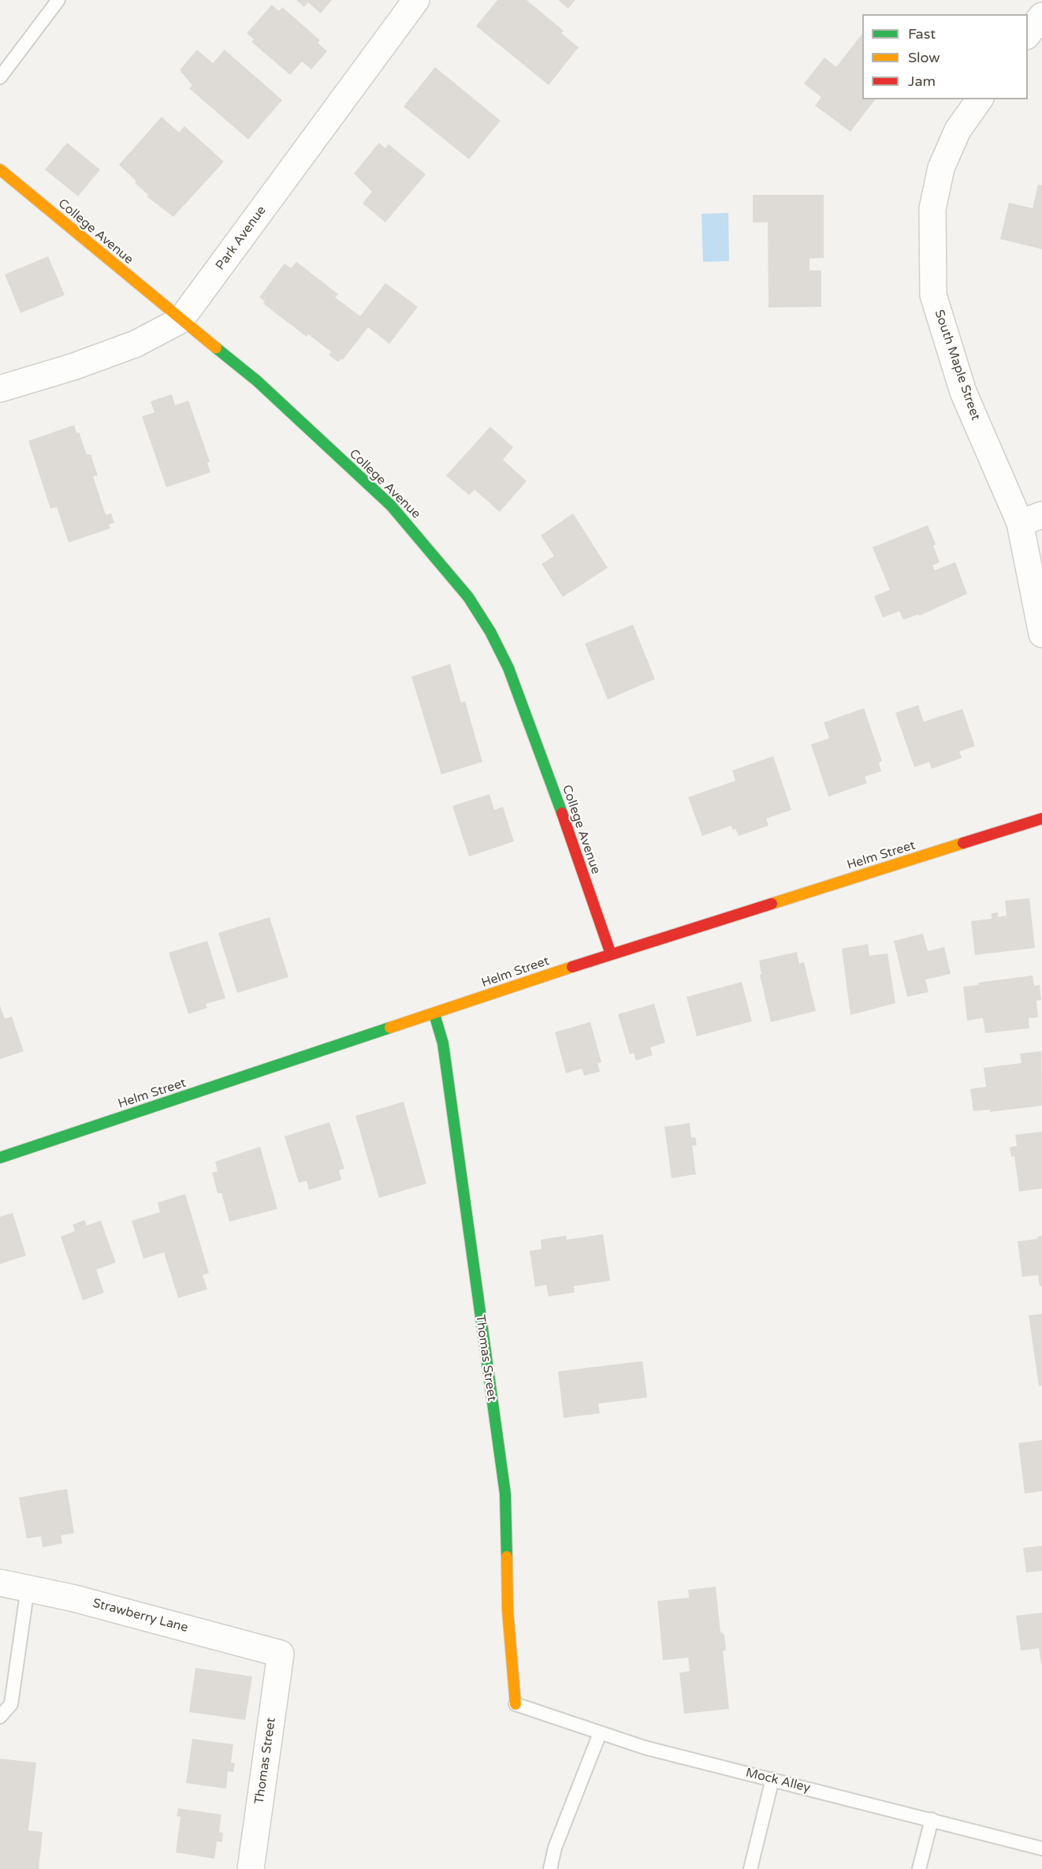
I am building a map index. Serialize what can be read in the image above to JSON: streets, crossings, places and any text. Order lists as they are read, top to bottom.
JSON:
{
  "streets": {
    "street": [
      "College Avenue",
      "Park Avenue",
      "South Maple Street",
      "Helm Street",
      "Thomas Street",
      "Strawberry Lane"
    ],
    "lane": ["Mock Alley"]
  },
  "crossings": [
    ["College Avenue", "Park Avenue"],
    ["College Avenue", "Helm Street"],
    ["Helm Street", "Thomas Street"],
    ["Thomas Street", "Strawberry Lane"],
    ["Thomas Street", "Mock Alley"]
  ],
  "legend": ["Fast", "Slow", "Jam"]
}
